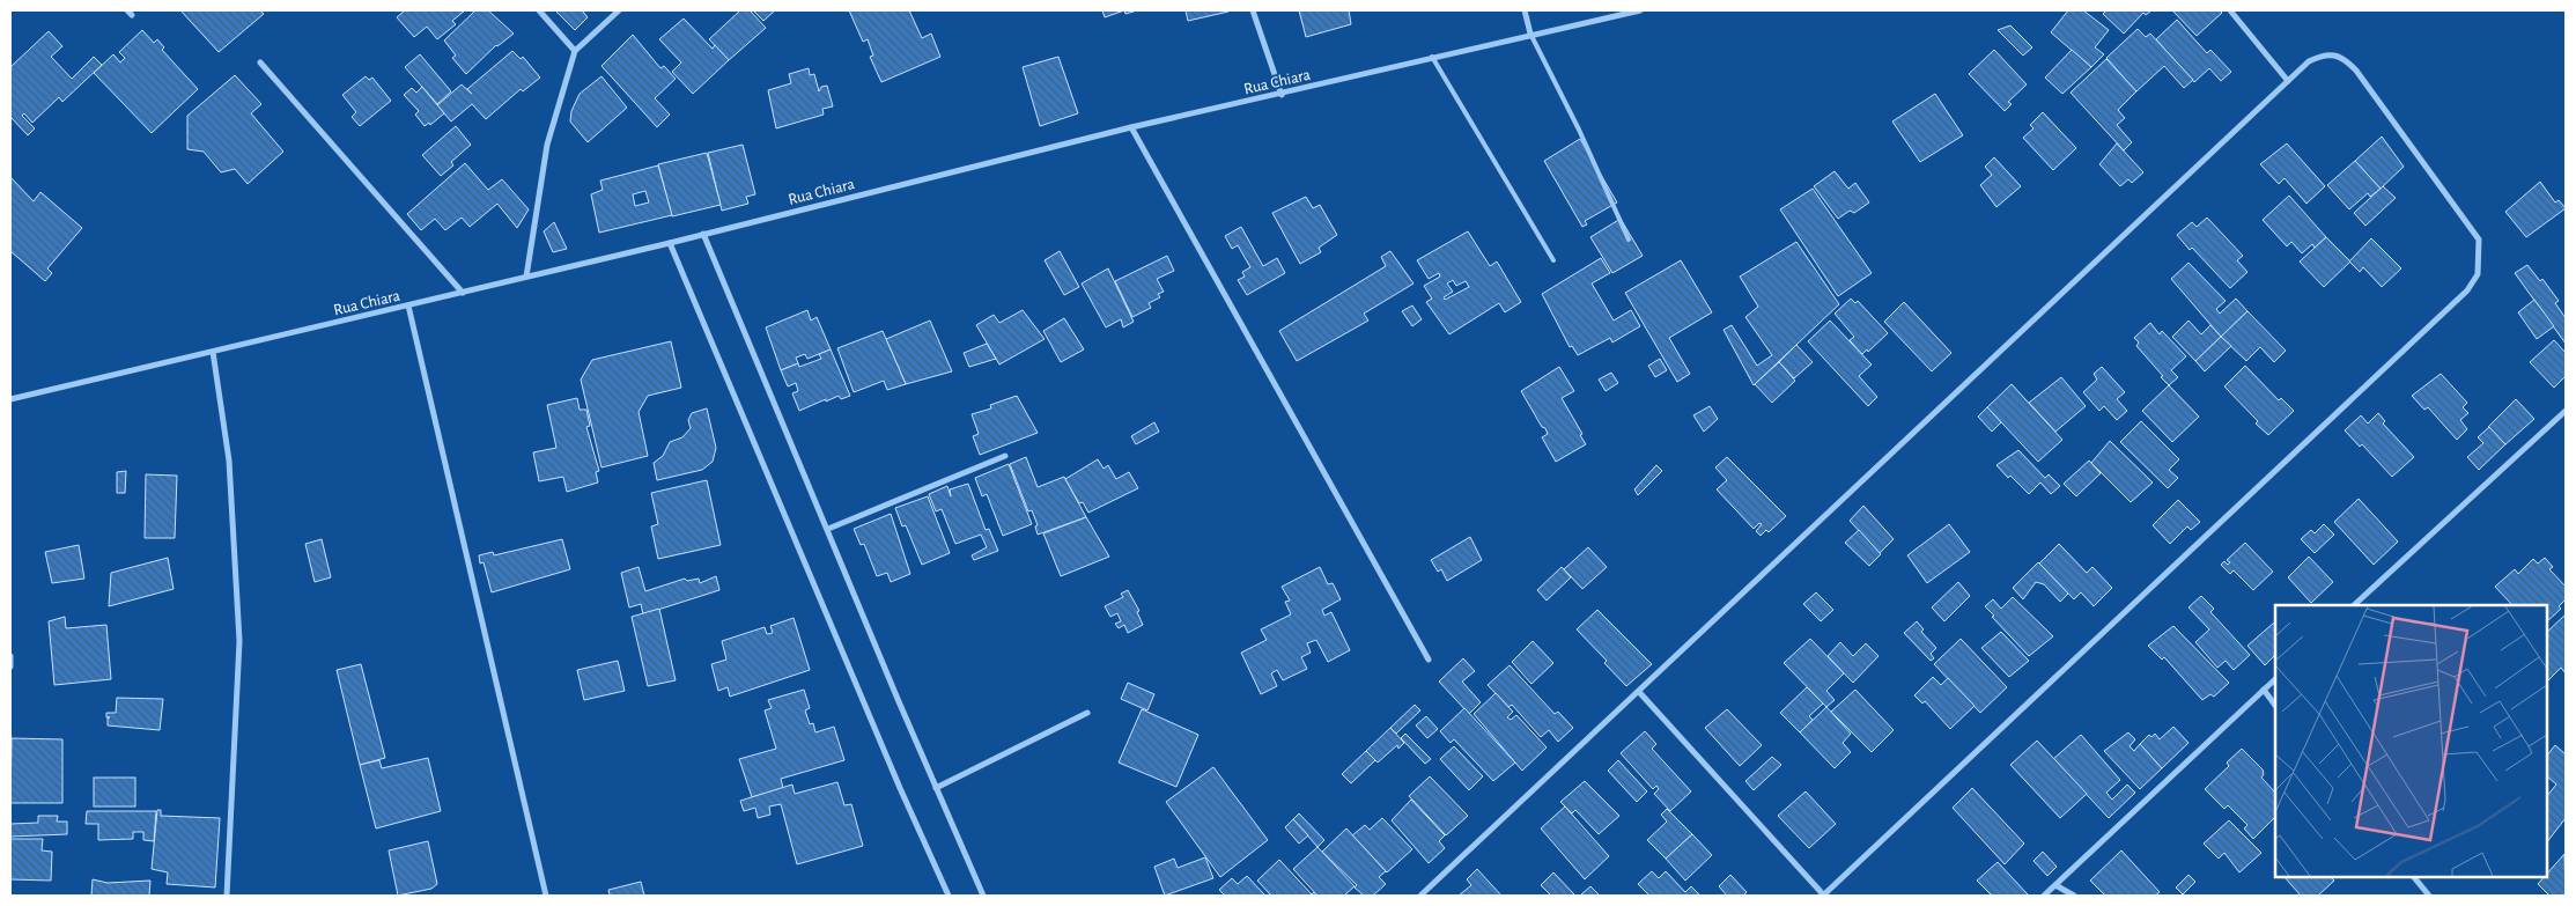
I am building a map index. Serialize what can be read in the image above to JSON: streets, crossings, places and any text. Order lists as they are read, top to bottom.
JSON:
{
  "streets": {
    "street": ["Rua Chiara"]
  }
}
